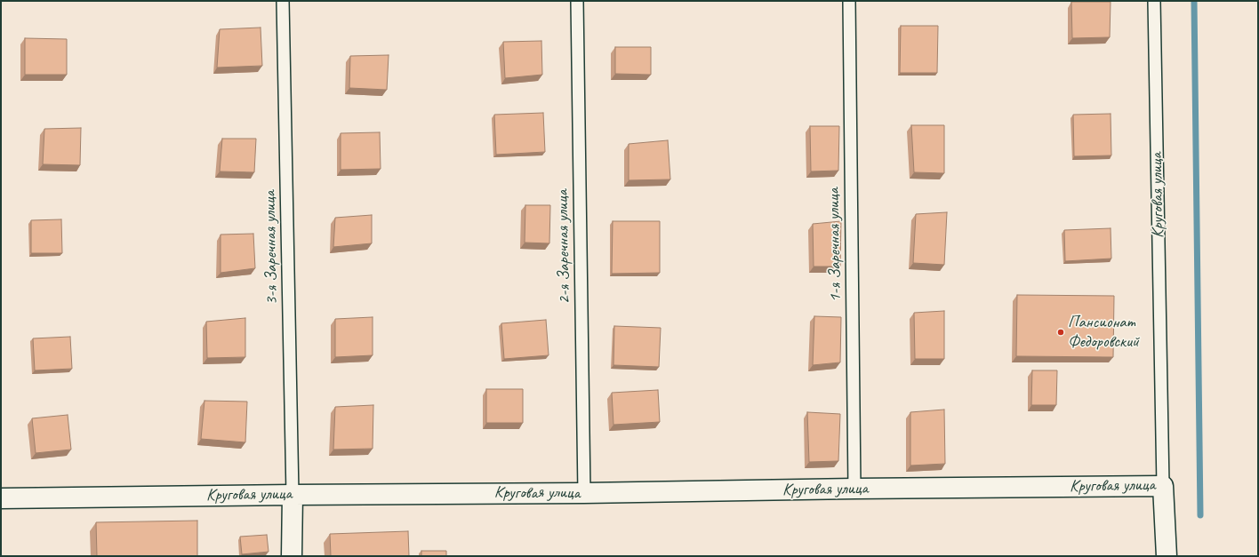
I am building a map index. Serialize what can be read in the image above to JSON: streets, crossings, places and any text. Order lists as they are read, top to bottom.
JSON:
{
  "streets": {
    "street": ["Круговая улица"],
    "lane": ["1-я Заречная улица", "2-я Заречная улица", "3-я Заречная улица"]
  },
  "crossings": [
    ["Круговая улица", "1-я Заречная улица"],
    ["Круговая улица", "2-я Заречная улица"],
    ["Круговая улица", "3-я Заречная улица"]
  ],
  "places": ["Пансионат Федоровский"]
}
